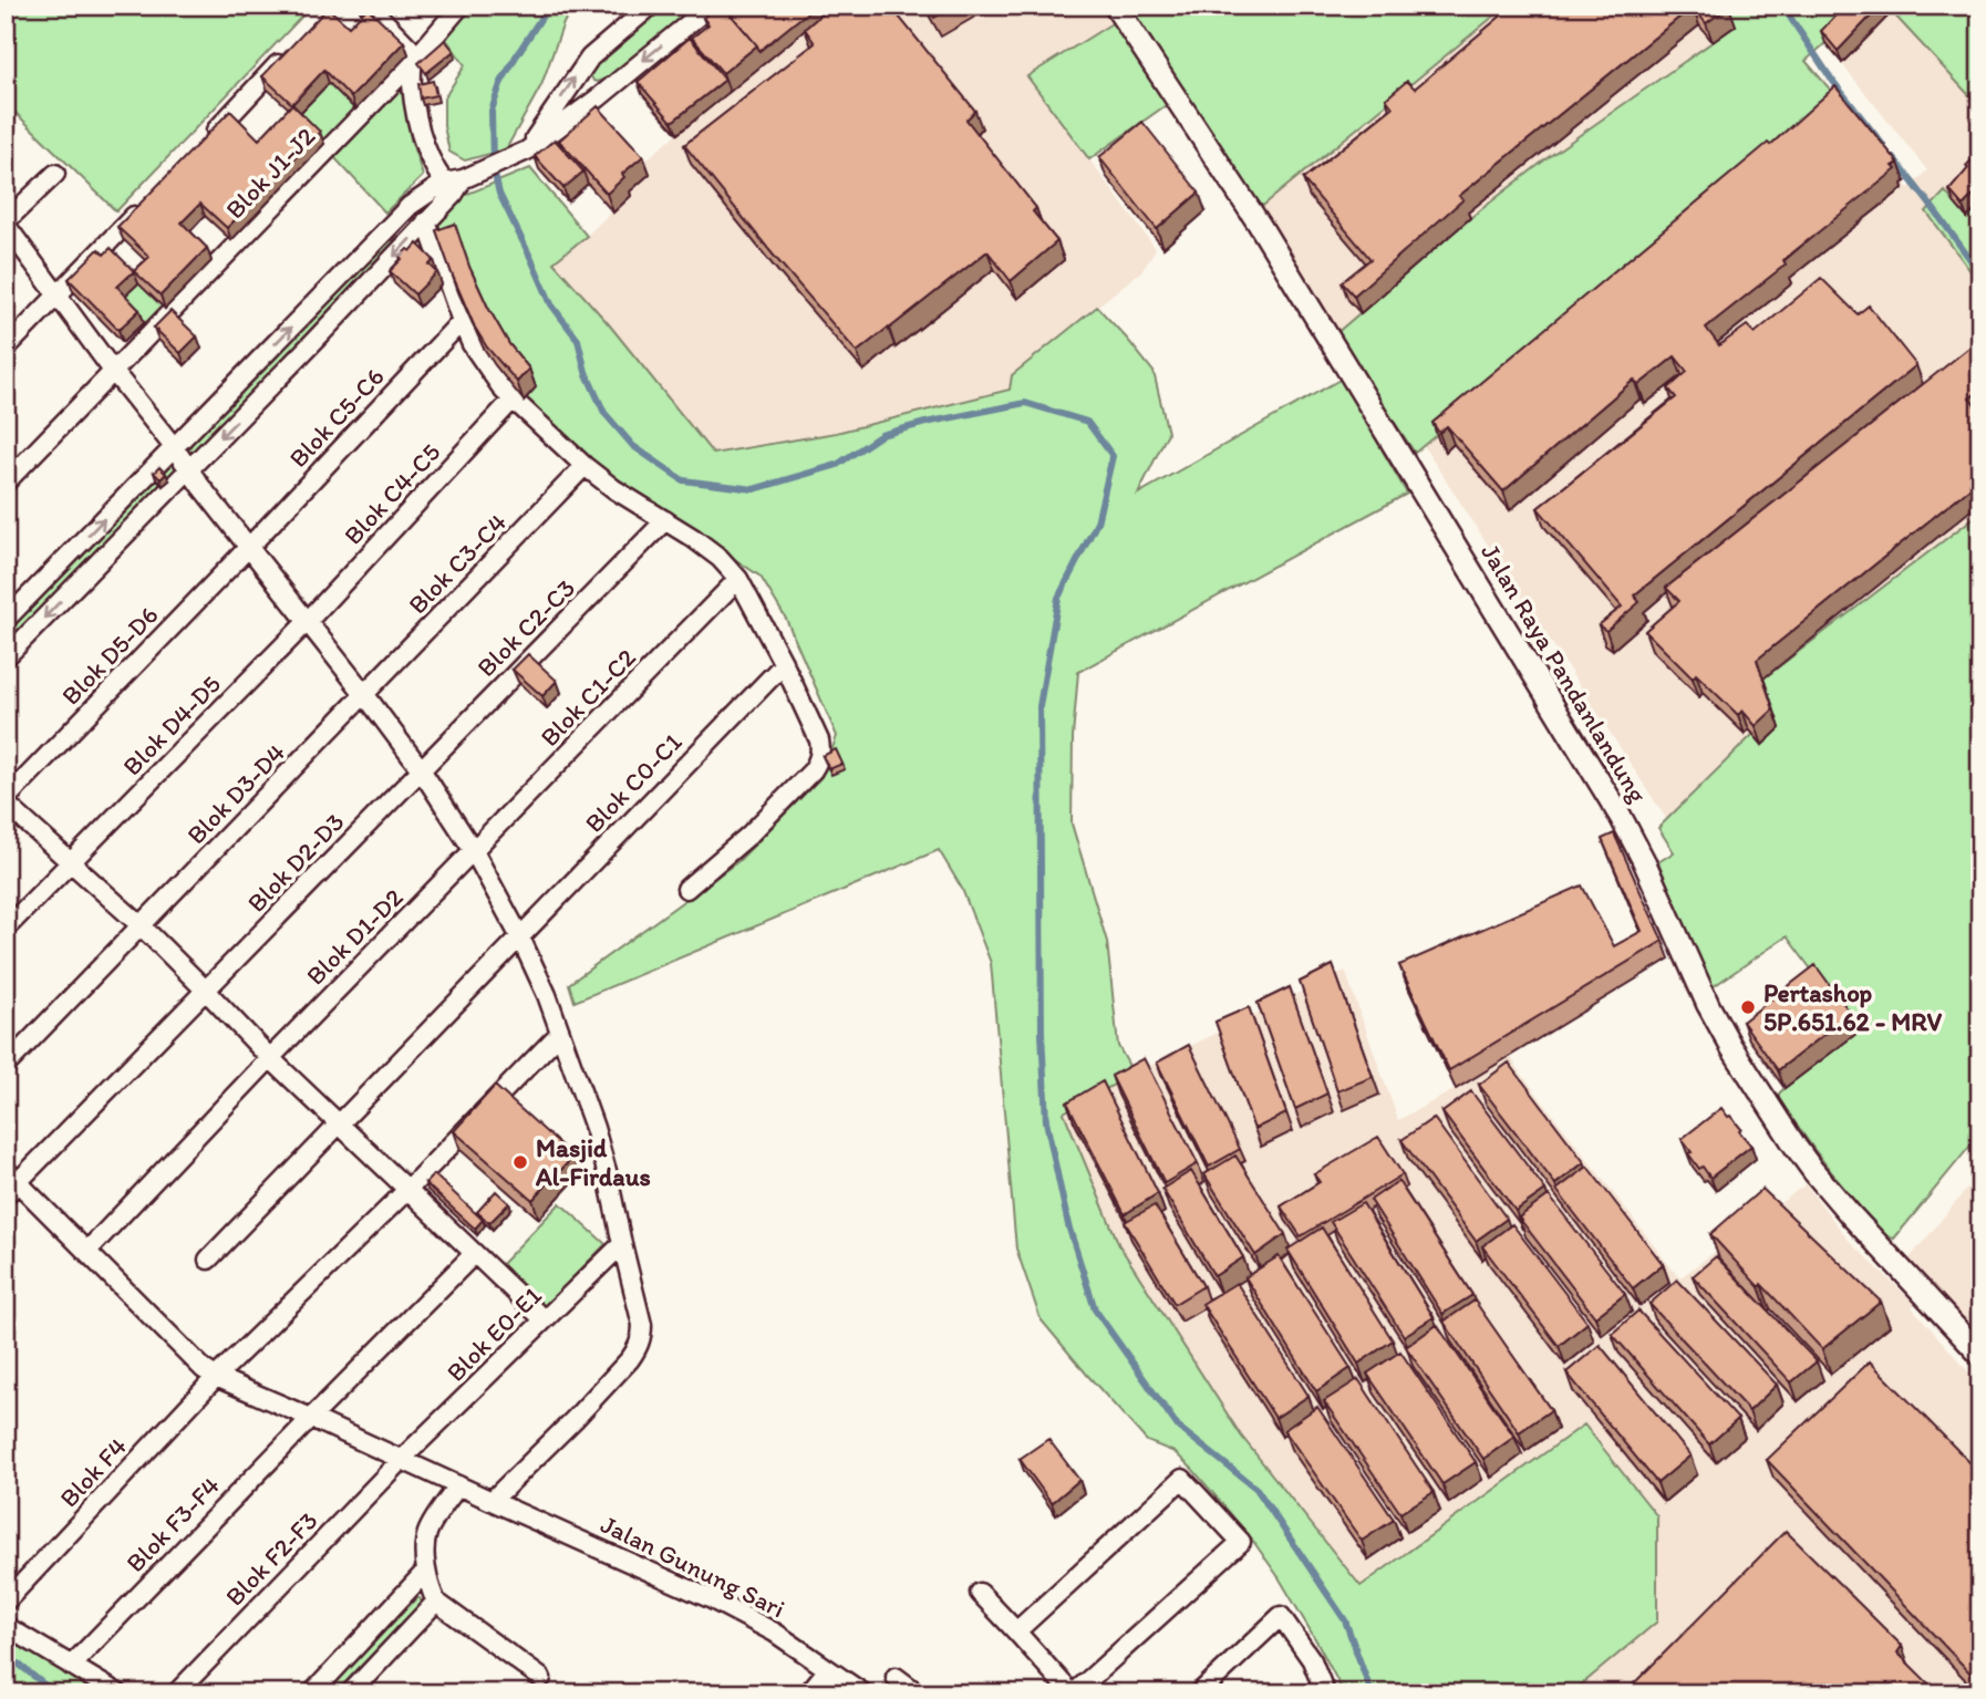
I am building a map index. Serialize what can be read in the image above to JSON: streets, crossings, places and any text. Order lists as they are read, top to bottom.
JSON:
{
  "streets": {
    "street": [
      "Blok J1-J2",
      "Blok C5-C6",
      "Blok C4-C5",
      "Blok C3-C4",
      "Blok C2-C3",
      "Blok D5-D6",
      "Jalan Raya Pandanlandung",
      "Blok C1-C2",
      "Blok D4-D5",
      "Blok C0-C1",
      "Blok D3-D4",
      "Blok D2-D3",
      "Blok D1-D2",
      "Blok E0-E1",
      "Blok F4",
      "Blok F3-F4",
      "Blok F2-F3",
      "Jalan Gunung Sari"
    ]
  },
  "crossings": [
    ["Blok C5-C6", "Blok D5-D6"],
    ["Blok C4-C5", "Blok D4-D5"],
    ["Blok C3-C4", "Blok D3-D4"],
    ["Blok C2-C3", "Blok D2-D3"],
    ["Blok C1-C2", "Blok D1-D2"],
    ["Blok D2-D3", "Jalan Gunung Sari"],
    ["Blok D1-D2", "Jalan Gunung Sari"],
    ["Blok E0-E1", "Blok F2-F3"],
    ["Blok E0-E1", "Jalan Gunung Sari"],
    ["Blok F4", "Jalan Gunung Sari"],
    ["Blok F3-F4", "Jalan Gunung Sari"],
    ["Blok F2-F3", "Jalan Gunung Sari"]
  ],
  "places": ["Pertashop 5P.651.62 - MRV", "Masjid Al-Firdaus"]
}
